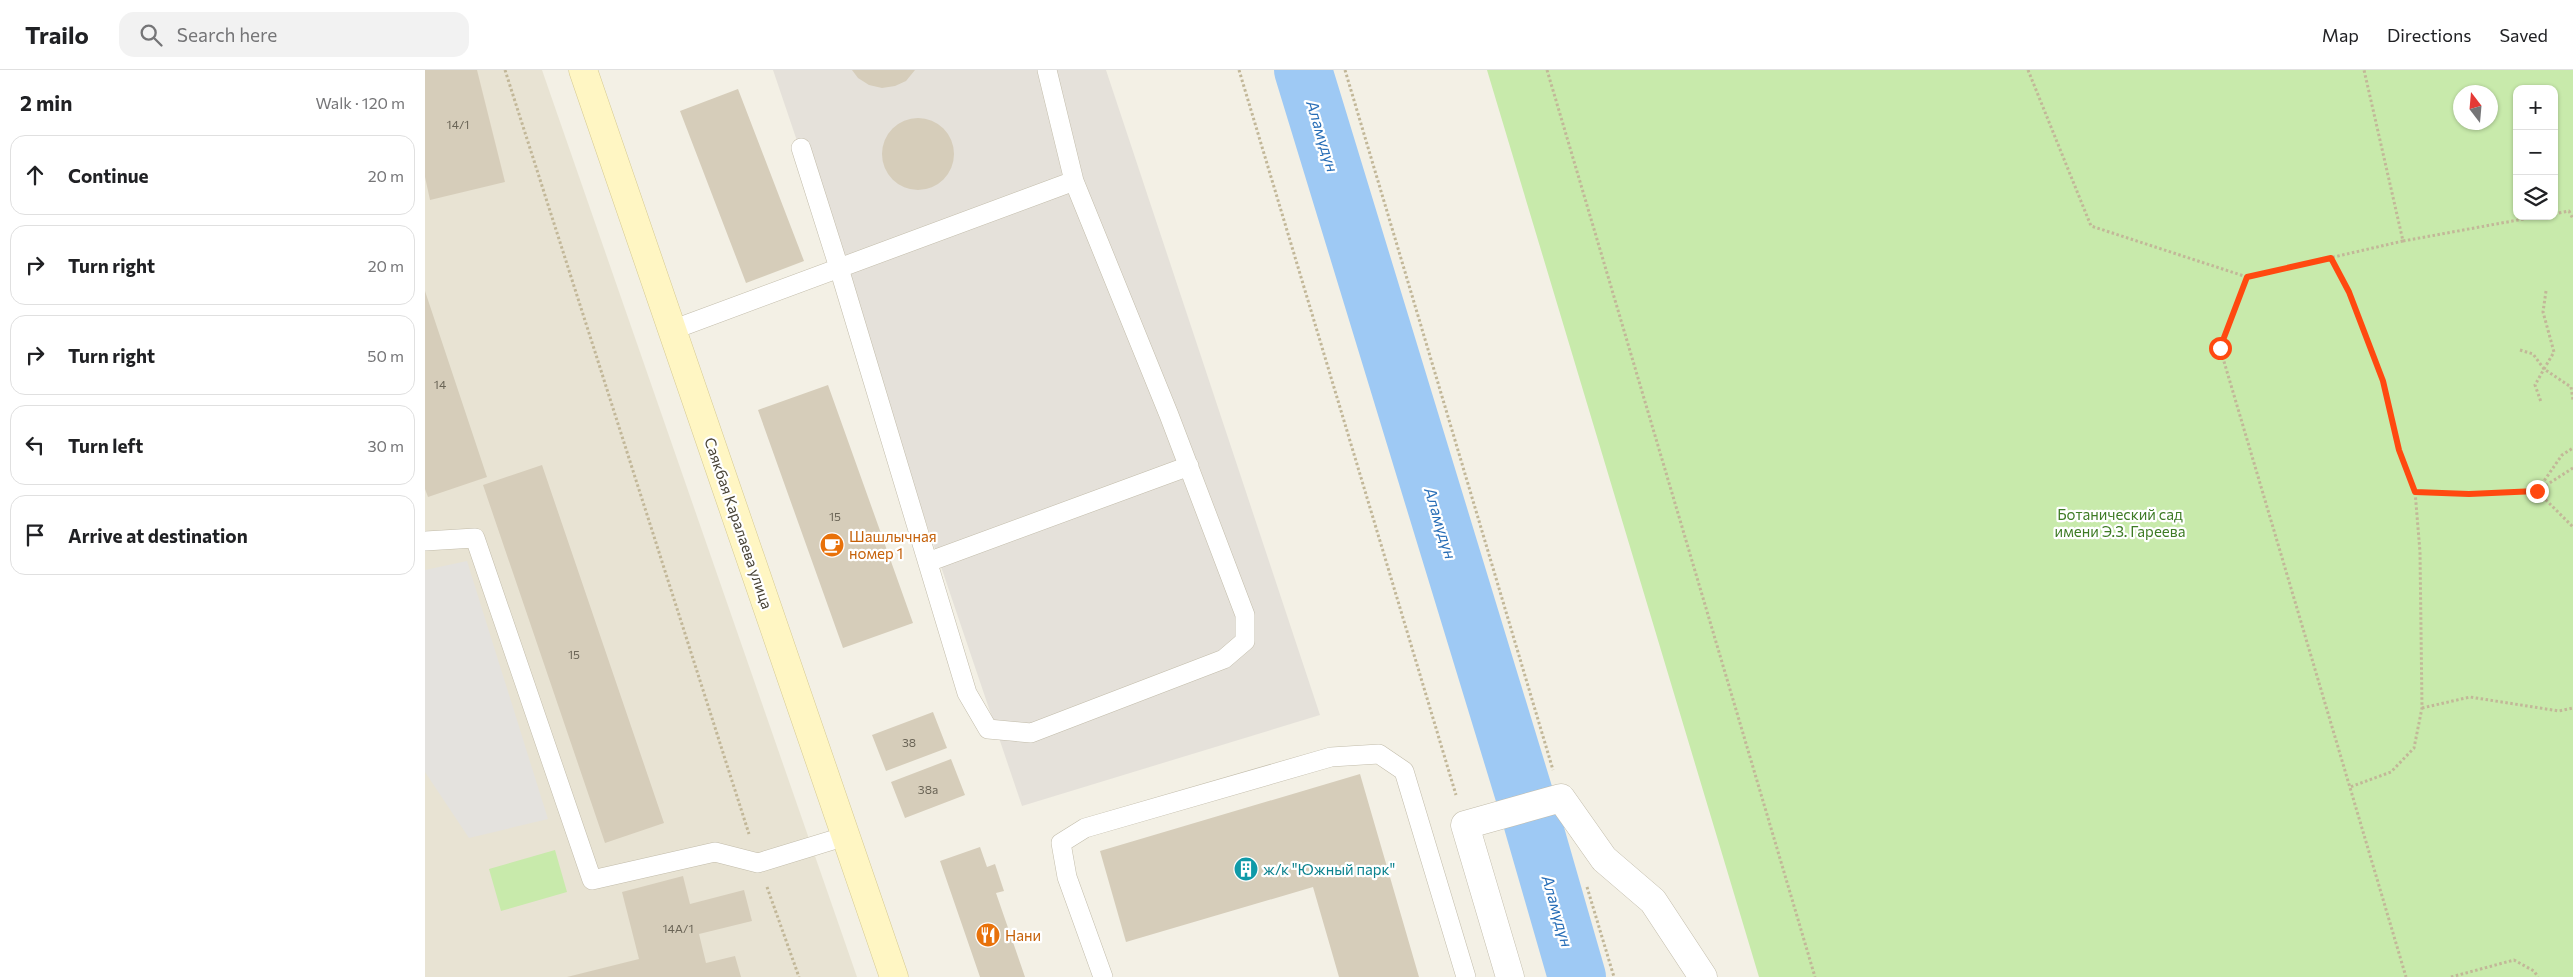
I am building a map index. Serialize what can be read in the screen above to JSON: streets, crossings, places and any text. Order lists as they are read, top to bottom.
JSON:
{
  "streets": {
    "main road": ["Саякбая Каралаева улица"]
  },
  "water": ["Аламүдүн"],
  "parks": ["Ботанический сад имени Э.З. Гареева"],
  "places": {
    "cafe": ["Шашлычная номер 1"],
    "building": ["ж/к \"Южный парк\""],
    "restaurant": ["Нани"]
  },
  "house_numbers": [
    "14/1",
    "14",
    "15",
    "15",
    "38",
    "38а",
    "14А/1"
  ],
  "north": "top",
  "page": {
    "header": "Trailo",
    "search": "Search here",
    "nav": ["Map", "Directions", "Saved"],
    "heading": ["2 min", "Walk · 120 m"],
    "map_buttons": ["+", "−"],
    "list": [
      ["Continue", "20 m"],
      ["Turn right", "20 m"],
      ["Turn right", "50 m"],
      ["Turn left", "30 m"],
      "Arrive at destination"
    ]
  }
}
